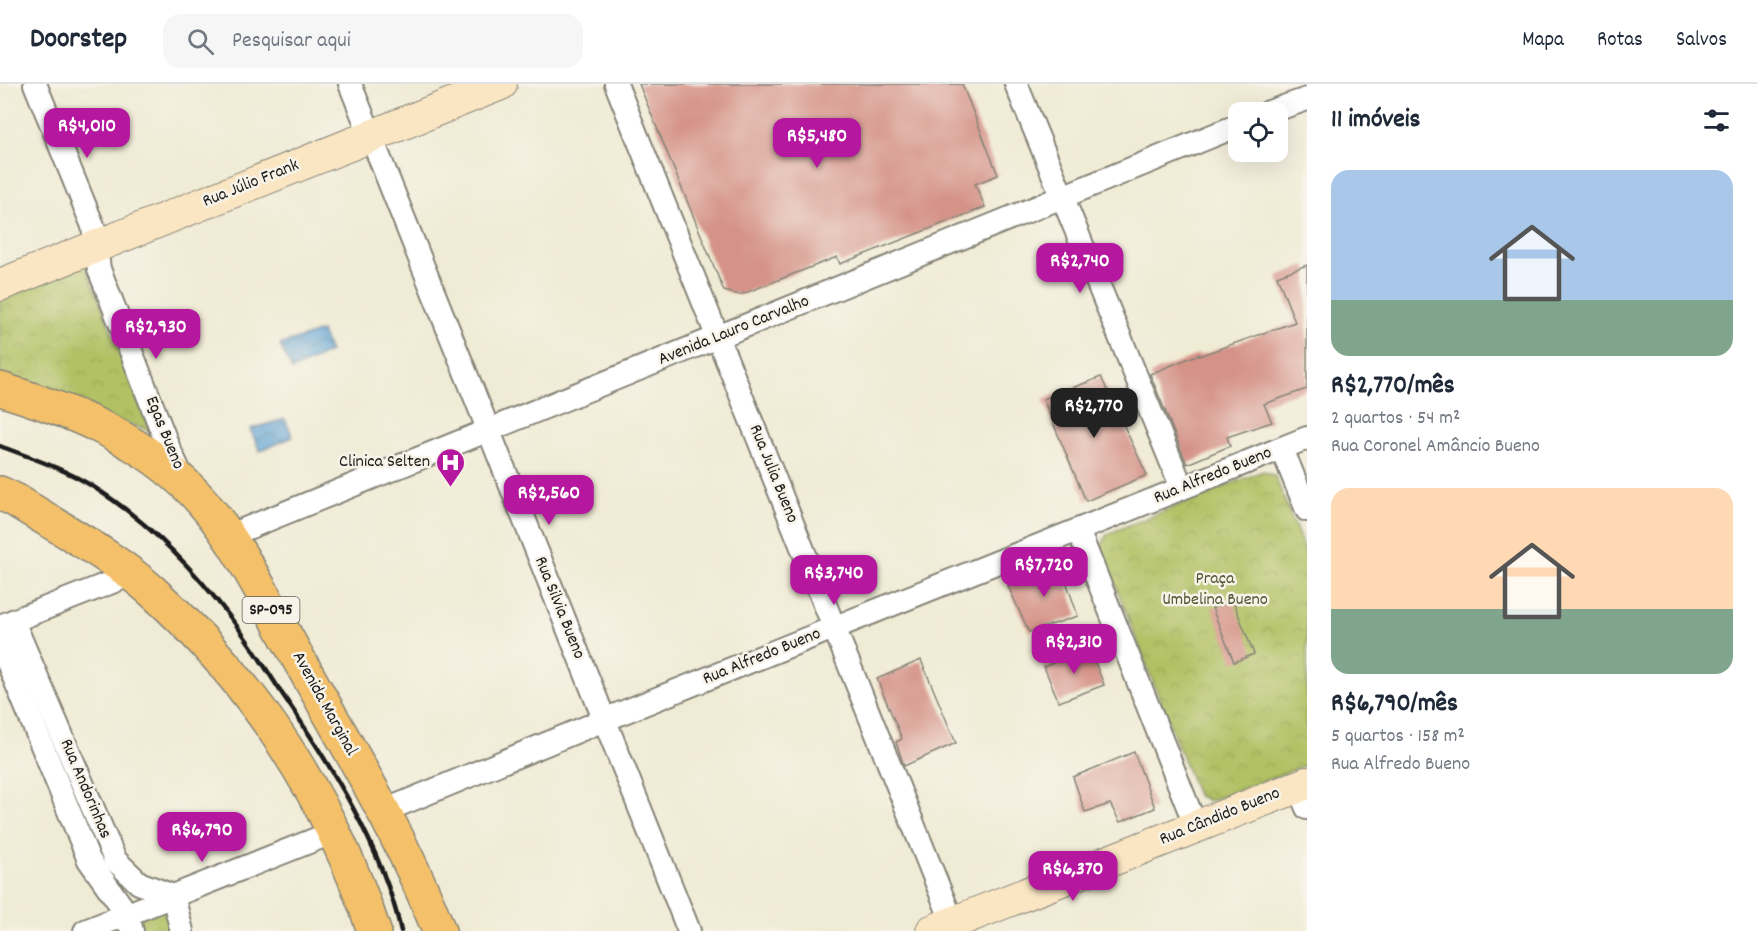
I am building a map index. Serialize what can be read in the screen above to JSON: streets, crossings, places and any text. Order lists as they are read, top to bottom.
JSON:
{
  "streets": {
    "main road": [
      "Rua Júlio Frank",
      "SP-095",
      "Avenida Marginal",
      "Rua Cândido Bueno"
    ],
    "street": [
      "Avenida Lauro Carvalho",
      "Egas Bueno",
      "Rua Julia Bueno",
      "Rua Alfredo Bueno",
      "Rua Silvia Bueno",
      "Rua Andorinhas"
    ]
  },
  "crossings": [
    ["Rua Júlio Frank", "Egas Bueno"],
    ["Rua Júlio Frank", "Rua Silvia Bueno"],
    ["Avenida Lauro Carvalho", "Rua Julia Bueno"],
    ["Avenida Lauro Carvalho", "Rua Silvia Bueno"],
    ["Avenida Lauro Carvalho", "Avenida Marginal"],
    ["Egas Bueno", "Avenida Marginal"],
    ["Rua Julia Bueno", "Rua Alfredo Bueno"],
    ["Rua Julia Bueno", "Rua Cândido Bueno"],
    ["Rua Alfredo Bueno", "Rua Silvia Bueno"],
    ["Rua Alfredo Bueno", "Avenida Marginal"]
  ],
  "parks": ["Praça Umbelina Bueno"],
  "places": {
    "hospital": ["Clinica Selten"]
  },
  "page": {
    "header": "Doorstep",
    "search": "Pesquisar aqui",
    "nav": ["Mapa", "Rotas", "Salvos"],
    "heading": "11 imóveis",
    "price": [
      "R$4,010",
      "R$5,480",
      "R$2,740",
      "R$2,930",
      "R$2,770",
      "R$2,560",
      "R$7,720",
      "R$3,740",
      "R$2,310",
      "R$6,790",
      "R$6,370"
    ],
    "list": [
      {
        "name": "R$2,770/mês",
        "note": "2 quartos · 54 m² · Rua Coronel Amâncio Bueno"
      },
      {
        "name": "R$6,790/mês",
        "note": "5 quartos · 158 m² · Rua Alfredo Bueno"
      }
    ]
  }
}
